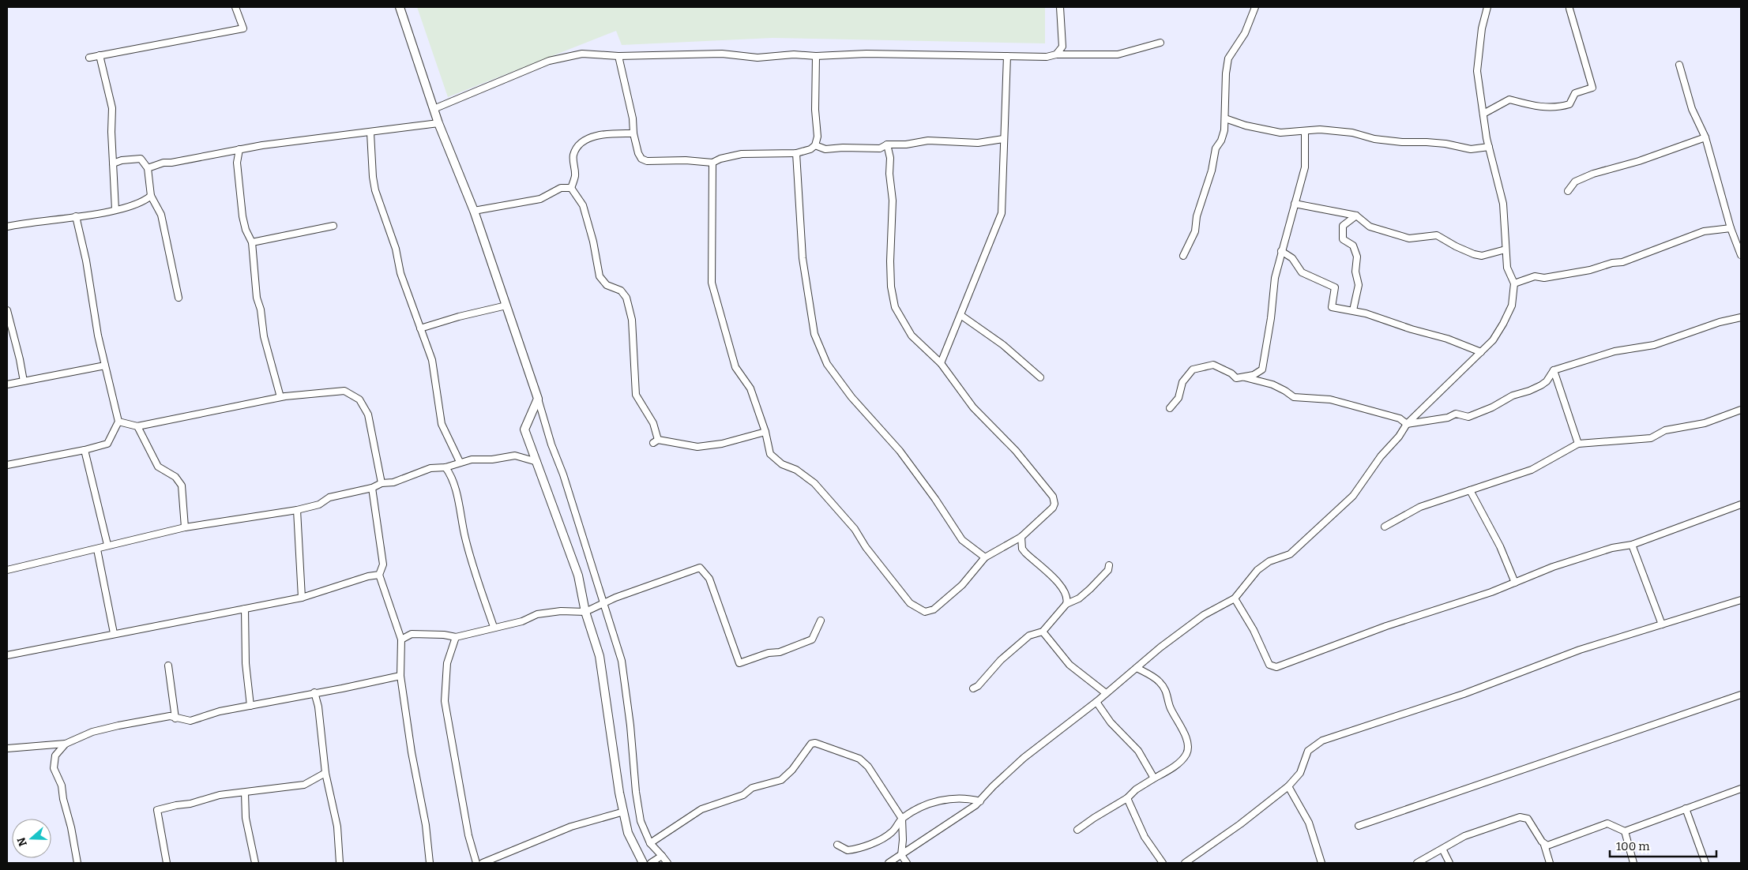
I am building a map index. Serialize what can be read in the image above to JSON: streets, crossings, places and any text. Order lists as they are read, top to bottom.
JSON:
{
  "scale_bar": "100 m",
  "north": "left"
}
